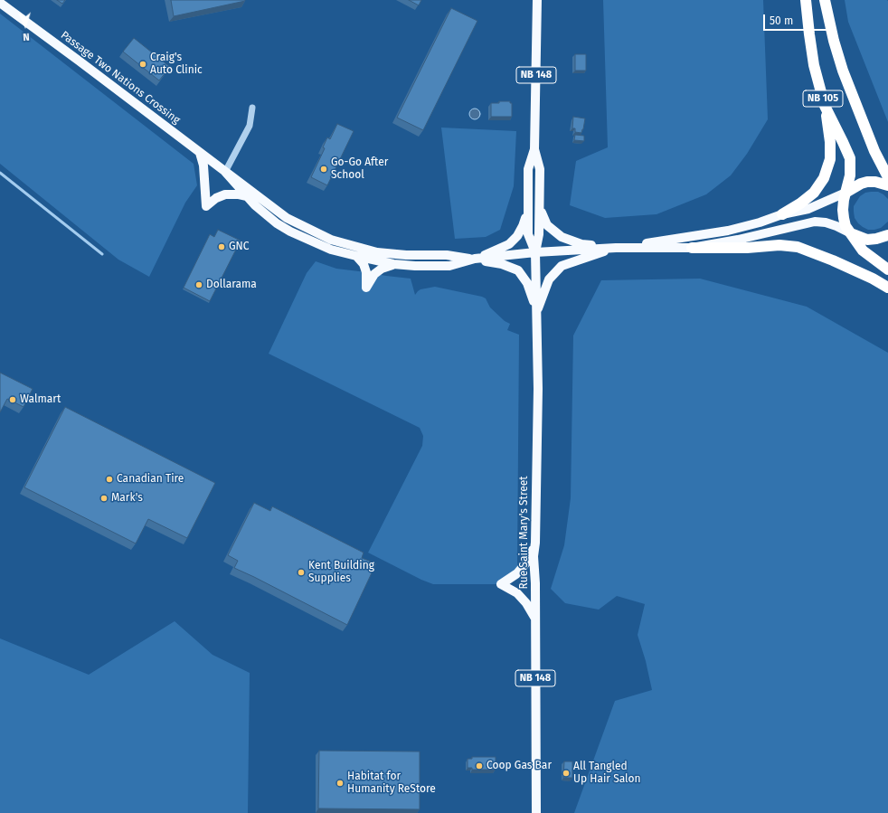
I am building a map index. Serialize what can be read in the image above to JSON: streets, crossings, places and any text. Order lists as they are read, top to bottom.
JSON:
{
  "streets": {
    "highway": ["NB 105"],
    "main road": ["NB 148", "Passage Two Nations Crossing", "Rue Saint Mary's Street"]
  },
  "crossings": [
    ["Passage Two Nations Crossing", "NB 105"],
    ["Passage Two Nations Crossing", "Rue Saint Mary's Street"]
  ],
  "places": [
    "Craig's Auto Clinic",
    "Go-Go After School",
    "GNC",
    "Dollarama",
    "Walmart",
    "Canadian Tire",
    "Mark's",
    "Kent Building Supplies",
    "Coop Gas Bar",
    "All Tangled Up Hair Salon",
    "Habitat for Humanity ReStore"
  ],
  "scale_bar": "50 m",
  "north": "bottom"
}
